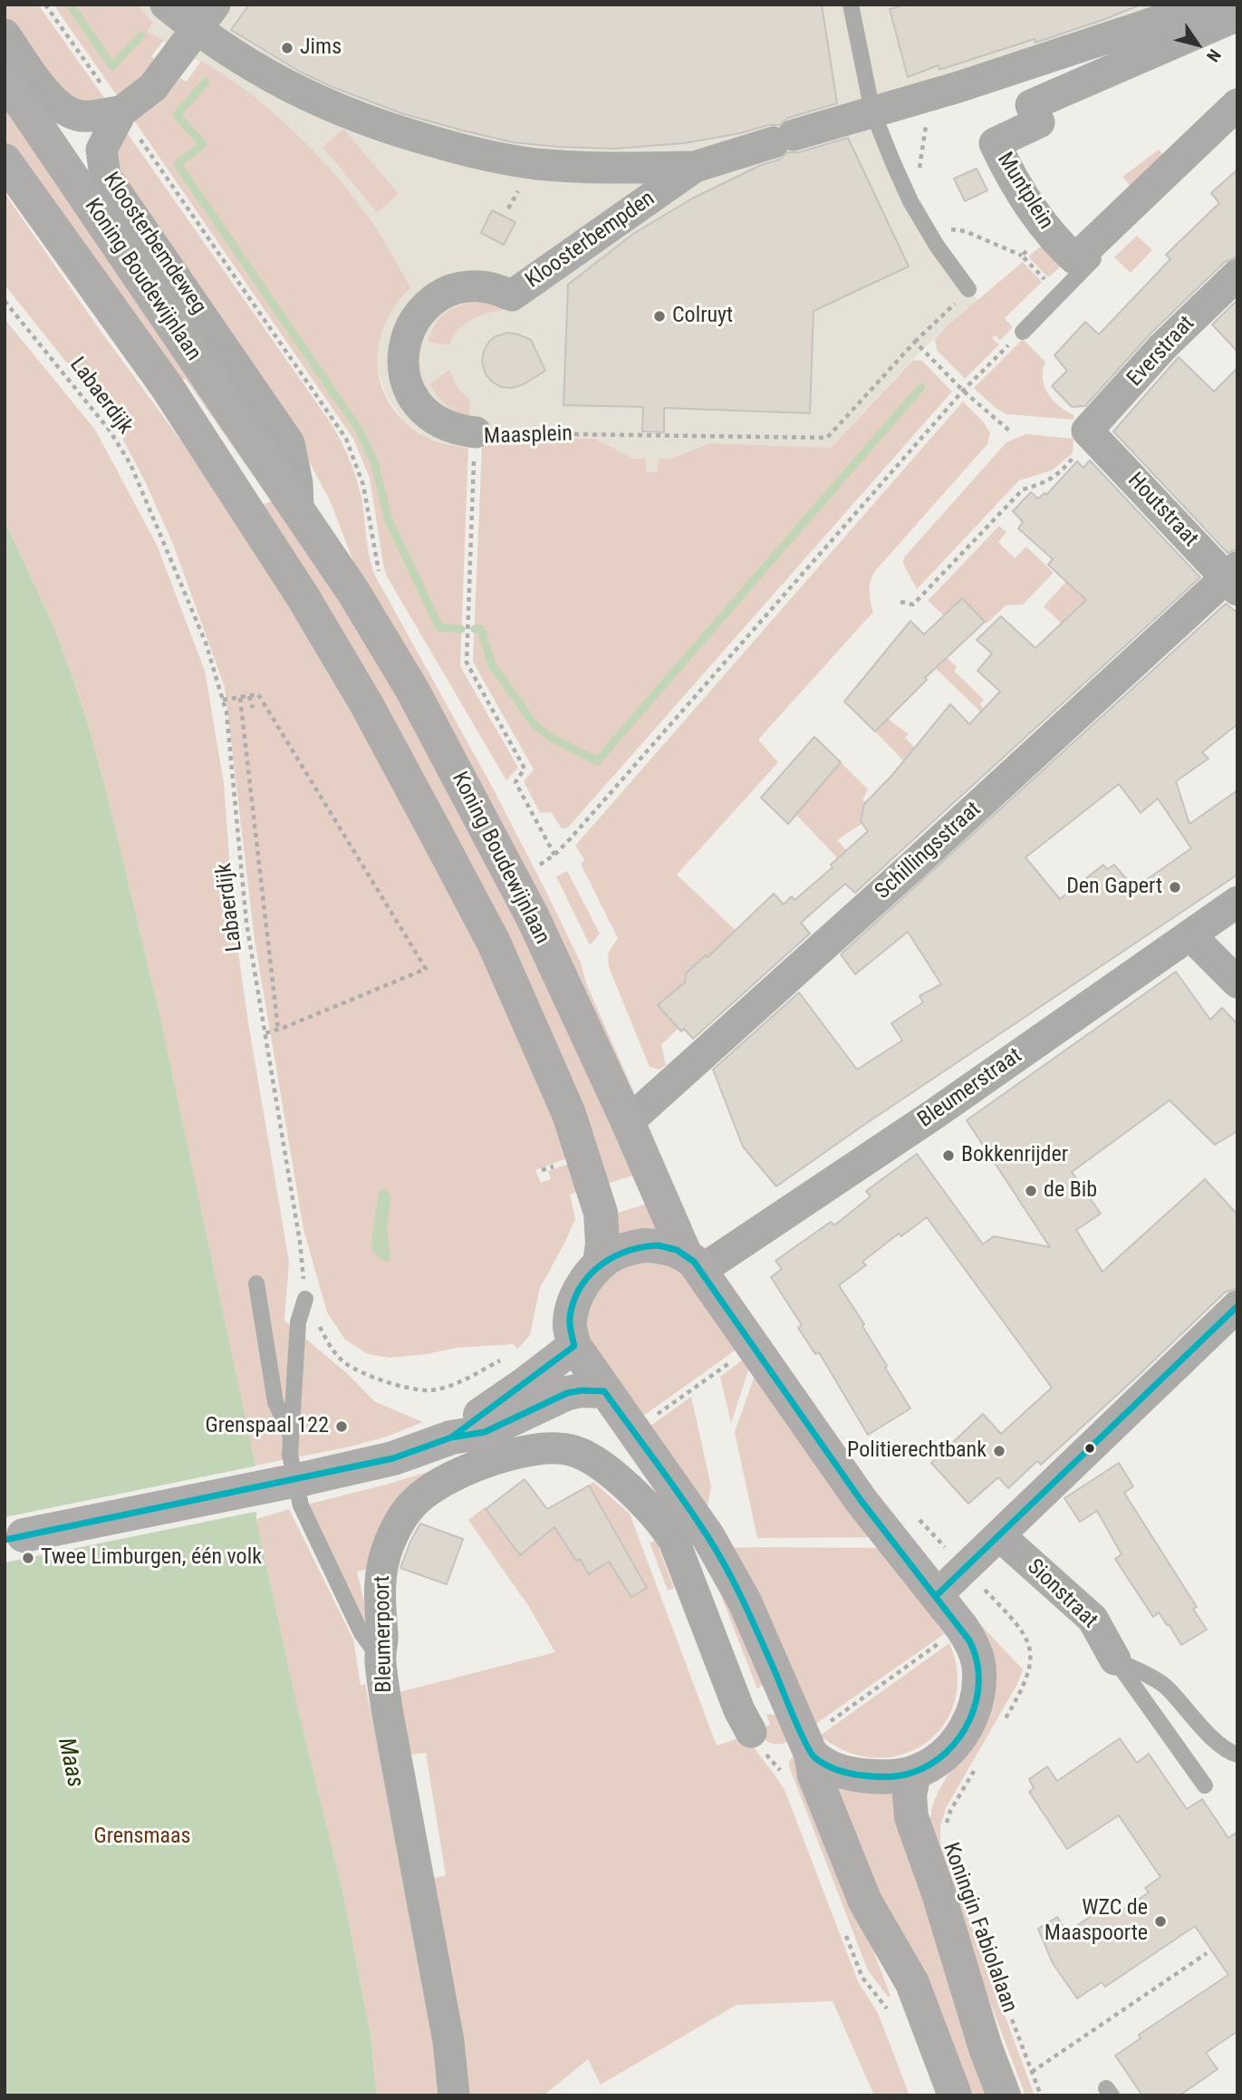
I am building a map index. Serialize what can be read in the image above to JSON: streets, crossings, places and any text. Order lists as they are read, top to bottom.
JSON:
{
  "streets": {
    "main road": ["Koning Boudewijnlaan", "Koningin Fabiolalaan"],
    "street": [
      "Muntplein",
      "Kloosterbempden",
      "Kloosterbemdeweg",
      "Everstraat",
      "Houtstraat",
      "Schillingsstraat",
      "Bleumerstraat",
      "Sionstraat",
      "Bleumerpoort"
    ],
    "path": ["Labaerdijk", "Maasplein"]
  },
  "crossings": [
    ["Kloosterbempden", "Maasplein"],
    ["Kloosterbemdeweg", "Koning Boudewijnlaan"],
    ["Koning Boudewijnlaan", "Schillingsstraat"],
    ["Koning Boudewijnlaan", "Bleumerstraat"],
    ["Everstraat", "Houtstraat"],
    ["Houtstraat", "Schillingsstraat"]
  ],
  "water": ["Maas"],
  "parks": ["Grensmaas"],
  "places": [
    "Jims",
    "Colruyt",
    "Den Gapert",
    "Bokkenrijder",
    "de Bib",
    "Grenspaal 122",
    "Politierechtbank",
    "Twee Limburgen, één volk",
    "WZC de Maaspoorte"
  ],
  "north": "bottom right"
}
